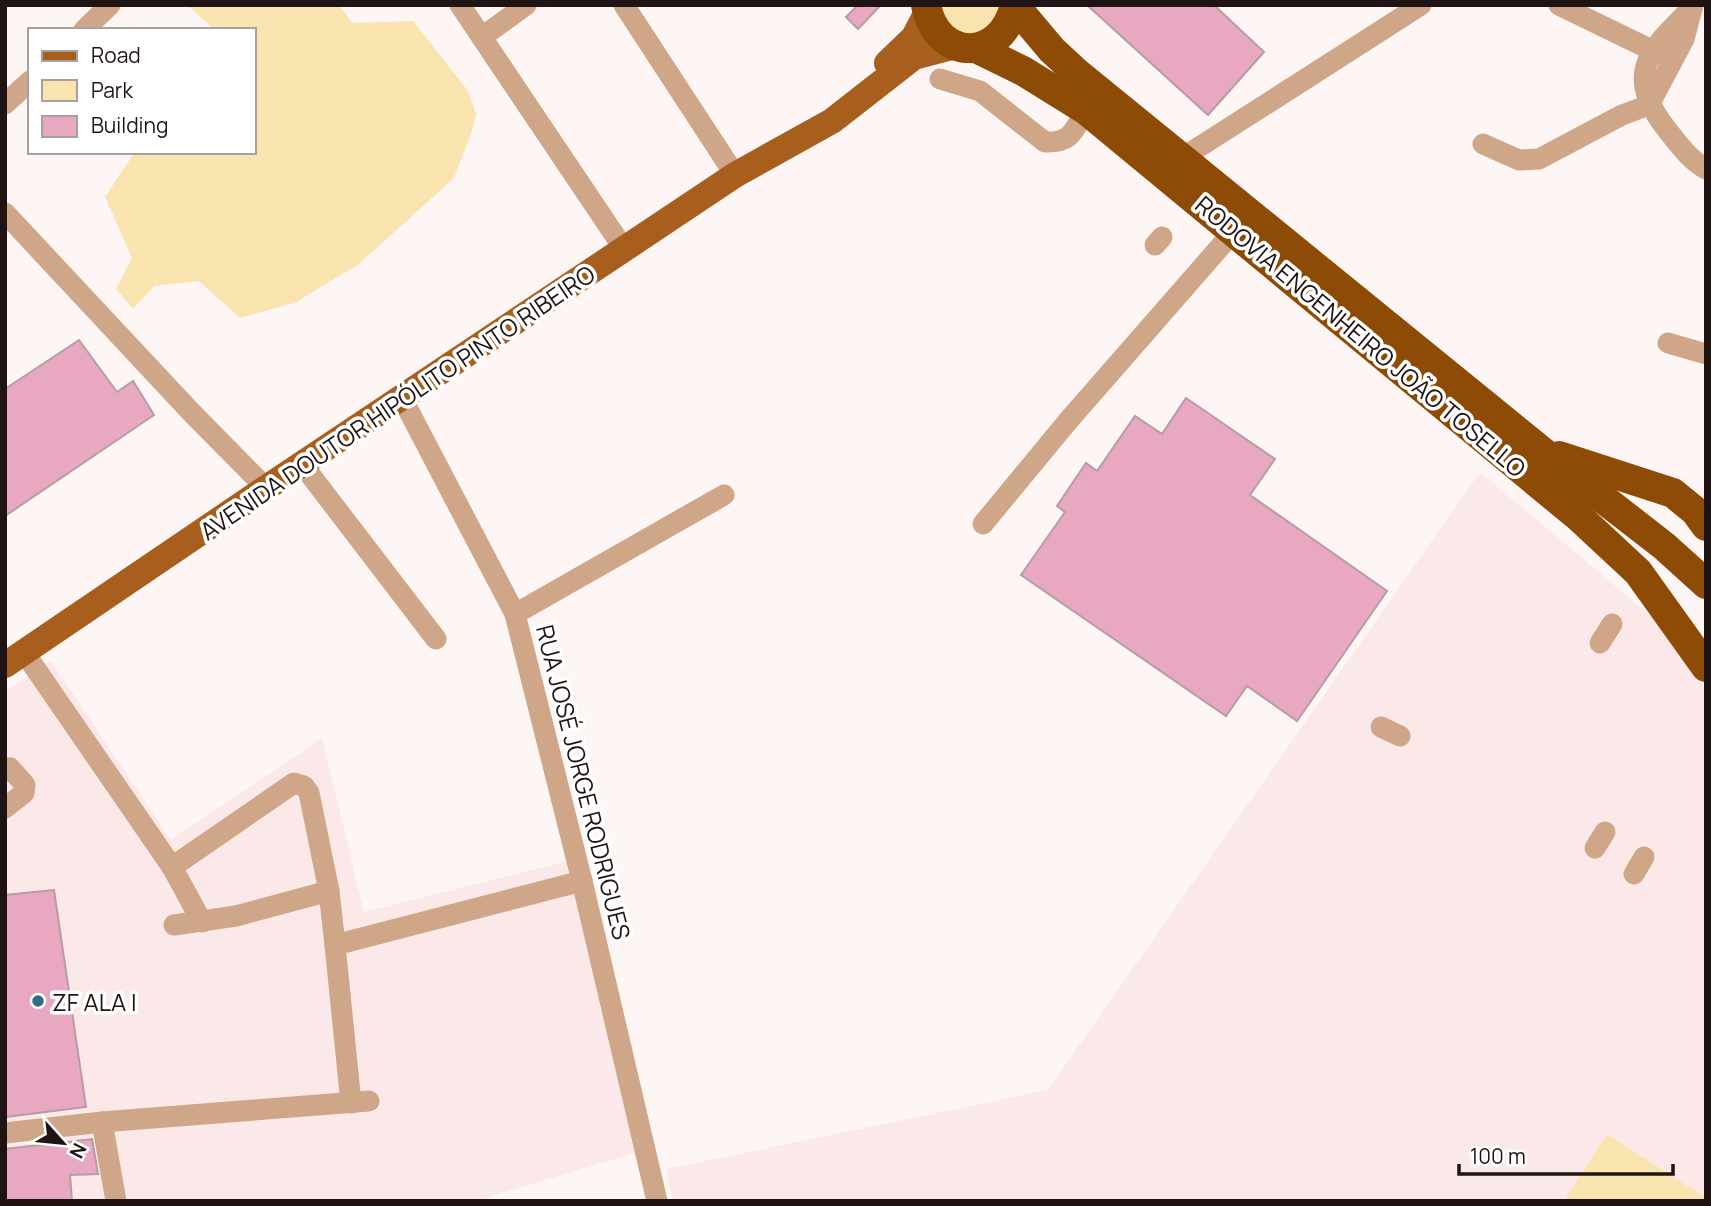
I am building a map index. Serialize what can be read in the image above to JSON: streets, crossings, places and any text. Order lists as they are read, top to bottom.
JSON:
{
  "streets": {
    "highway": ["RODOVIA ENGENHEIRO JOÃO TOSELLO"],
    "main road": ["AVENIDA DOUTOR HIPÓLITO PINTO RIBEIRO"],
    "street": ["RUA JOSÉ JORGE RODRIGUES"]
  },
  "crossings": [
    ["RODOVIA ENGENHEIRO JOÃO TOSELLO", "AVENIDA DOUTOR HIPÓLITO PINTO RIBEIRO"],
    ["AVENIDA DOUTOR HIPÓLITO PINTO RIBEIRO", "RUA JOSÉ JORGE RODRIGUES"]
  ],
  "places": ["ZF ALA I"],
  "legend": ["Road", "Park", "Building"],
  "scale_bar": "100 m",
  "north": "bottom right"
}
